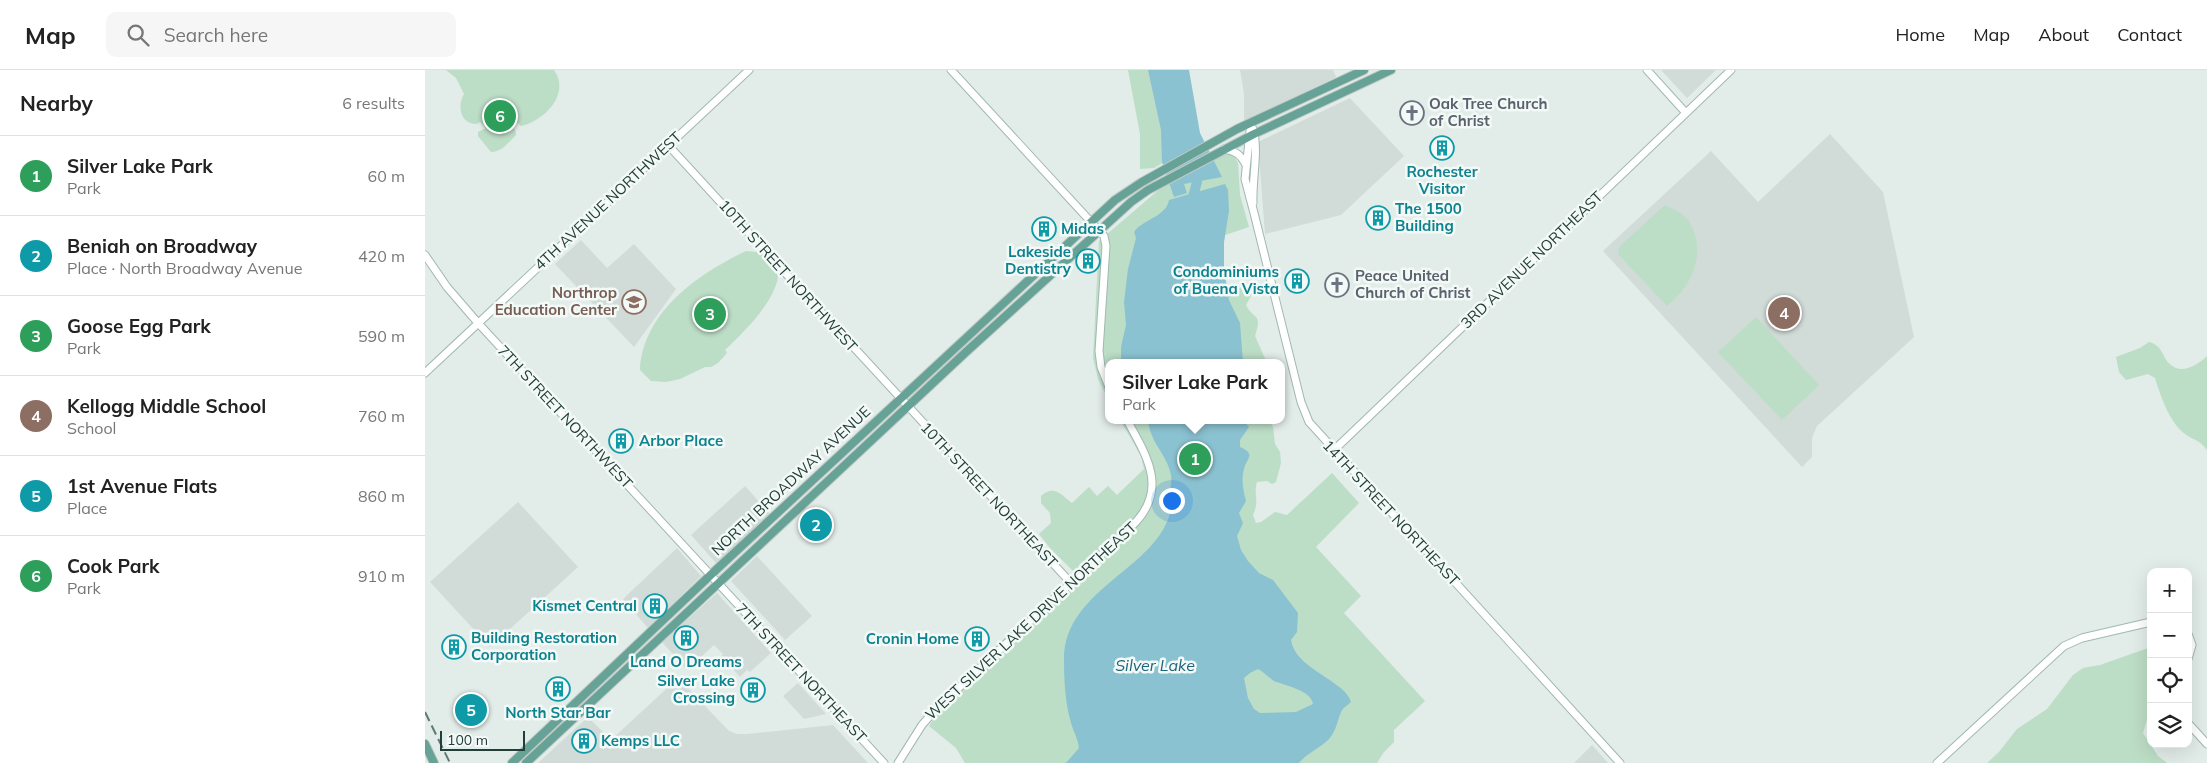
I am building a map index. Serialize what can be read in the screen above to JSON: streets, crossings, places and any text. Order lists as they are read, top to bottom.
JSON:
{
  "streets": {
    "main road": ["NORTH BROADWAY AVENUE"],
    "street": [
      "4TH AVENUE NORTHWEST",
      "3RD AVENUE NORTHEAST",
      "10TH STREET NORTHWEST",
      "7TH STREET NORTHWEST",
      "10TH STREET NORTHEAST",
      "14TH STREET NORTHEAST",
      "WEST SILVER LAKE DRIVE NORTHEAST",
      "7TH STREET NORTHEAST"
    ]
  },
  "crossings": [
    ["4TH AVENUE NORTHWEST", "10TH STREET NORTHWEST"],
    ["4TH AVENUE NORTHWEST", "7TH STREET NORTHWEST"],
    ["3RD AVENUE NORTHEAST", "14TH STREET NORTHEAST"],
    ["10TH STREET NORTHWEST", "NORTH BROADWAY AVENUE"],
    ["10TH STREET NORTHWEST", "10TH STREET NORTHEAST"],
    ["7TH STREET NORTHWEST", "NORTH BROADWAY AVENUE"],
    ["7TH STREET NORTHWEST", "7TH STREET NORTHEAST"],
    ["NORTH BROADWAY AVENUE", "10TH STREET NORTHEAST"],
    ["NORTH BROADWAY AVENUE", "14TH STREET NORTHEAST"],
    ["NORTH BROADWAY AVENUE", "7TH STREET NORTHEAST"],
    ["10TH STREET NORTHEAST", "WEST SILVER LAKE DRIVE NORTHEAST"]
  ],
  "water": ["Silver Lake"],
  "places": {
    "church": ["Oak Tree Church of Christ", "Peace United Church of Christ"],
    "building": [
      "Rochester Visitor",
      "The 1500 Building",
      "Midas",
      "Lakeside Dentistry",
      "Condominiums of Buena Vista",
      "Arbor Place",
      "Kismet Central",
      "Land O Dreams",
      "Cronin Home",
      "Building Restoration Corporation",
      "North Star Bar",
      "Silver Lake Crossing",
      "Kemps LLC"
    ],
    "school or university": ["Northrop Education Center"]
  },
  "scale_bar": "100 m",
  "page": {
    "header": "Map",
    "search": "Search here",
    "nav": [
      "Home",
      "Map",
      "About",
      "Contact"
    ],
    "heading": ["Nearby", "6 results"],
    "pins": [
      "6",
      "4",
      "3",
      "1",
      "2",
      "5"
    ],
    "list": [
      {
        "mark": "1",
        "name": "Silver Lake Park",
        "note": "Park",
        "value": "60 m"
      },
      {
        "mark": "2",
        "name": "Beniah on Broadway",
        "note": "Place · North Broadway Avenue",
        "value": "420 m"
      },
      {
        "mark": "3",
        "name": "Goose Egg Park",
        "note": "Park",
        "value": "590 m"
      },
      {
        "mark": "4",
        "name": "Kellogg Middle School",
        "note": "School",
        "value": "760 m"
      },
      {
        "mark": "5",
        "name": "1st Avenue Flats",
        "note": "Place",
        "value": "860 m"
      },
      {
        "mark": "6",
        "name": "Cook Park",
        "note": "Park",
        "value": "910 m"
      }
    ],
    "popup": ["Silver Lake Park", "Park"],
    "map_buttons": ["+", "−"],
    "scale": "100 m"
  }
}
